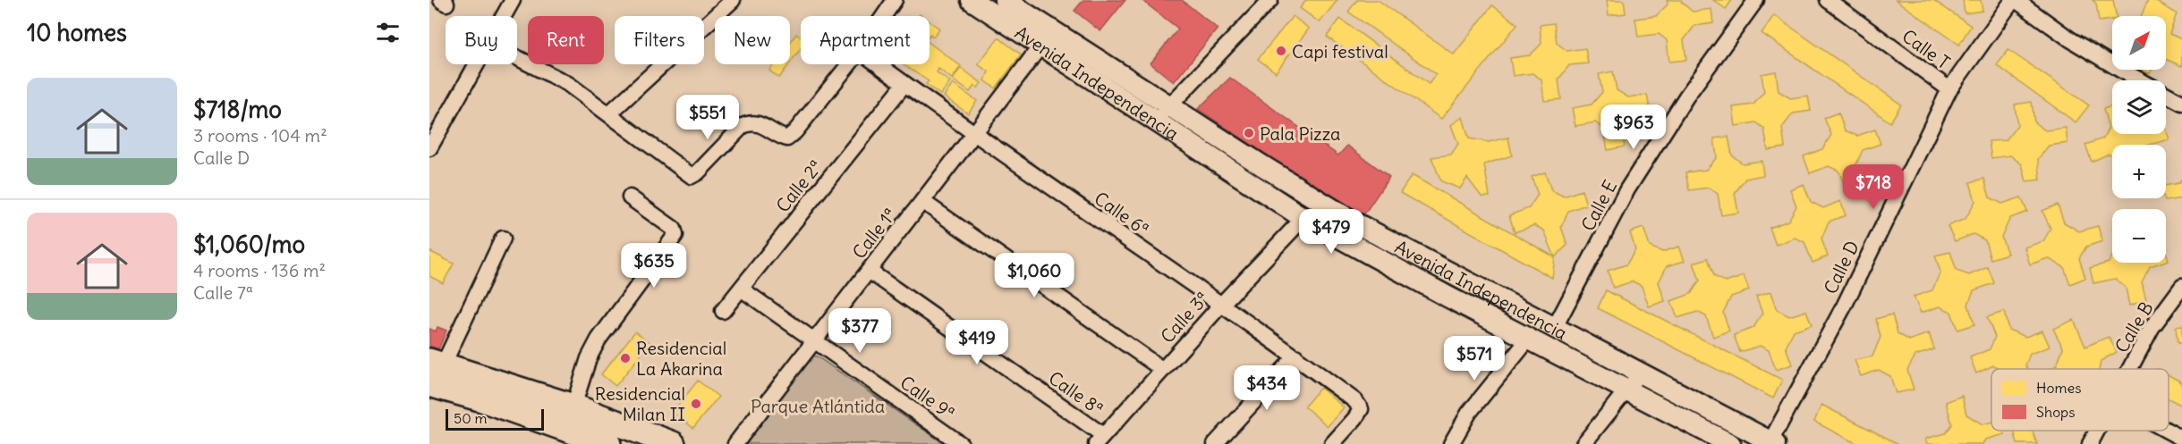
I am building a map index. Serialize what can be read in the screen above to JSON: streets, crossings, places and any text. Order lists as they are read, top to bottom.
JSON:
{
  "streets": {
    "main road": ["Avenida Independencia"],
    "street": [
      "Calle T",
      "Calle 2ª",
      "Calle E",
      "Calle 6ª",
      "Calle 1ª",
      "Calle D",
      "Calle 3ª",
      "Calle B",
      "Calle 8ª",
      "Calle 9ª"
    ]
  },
  "crossings": [
    ["Calle T", "Calle D"],
    ["Avenida Independencia", "Calle E"],
    ["Avenida Independencia", "Calle 1ª"],
    ["Avenida Independencia", "Calle D"],
    ["Avenida Independencia", "Calle 3ª"],
    ["Calle 2ª", "Calle 6ª"],
    ["Calle 2ª", "Calle 9ª"],
    ["Calle 6ª", "Calle 1ª"],
    ["Calle 6ª", "Calle 3ª"],
    ["Calle 1ª", "Calle 8ª"],
    ["Calle 1ª", "Calle 9ª"],
    ["Calle 3ª", "Calle 8ª"]
  ],
  "parks": ["Parque Atlántida"],
  "places": [
    "Capi festival",
    "Pala Pizza",
    "Residencial La Akarina",
    "Residencial Milan II"
  ],
  "legend": ["Homes", "Shops"],
  "scale_bar": "50 m",
  "north": "top right",
  "page": {
    "heading": "10 homes",
    "map_buttons": ["+", "−"],
    "chip": [
      "Buy",
      "Rent",
      "Filters",
      "New",
      "Apartment"
    ],
    "list": [
      {
        "name": "$718/mo",
        "note": "3 rooms · 104 m² · Calle D"
      },
      {
        "name": "$1,060/mo",
        "note": "4 rooms · 136 m² · Calle 7ª"
      }
    ],
    "price": [
      "$551",
      "$963",
      "$718",
      "$479",
      "$635",
      "$1,060",
      "$377",
      "$419",
      "$571",
      "$434"
    ],
    "scale": "50 m"
  }
}
